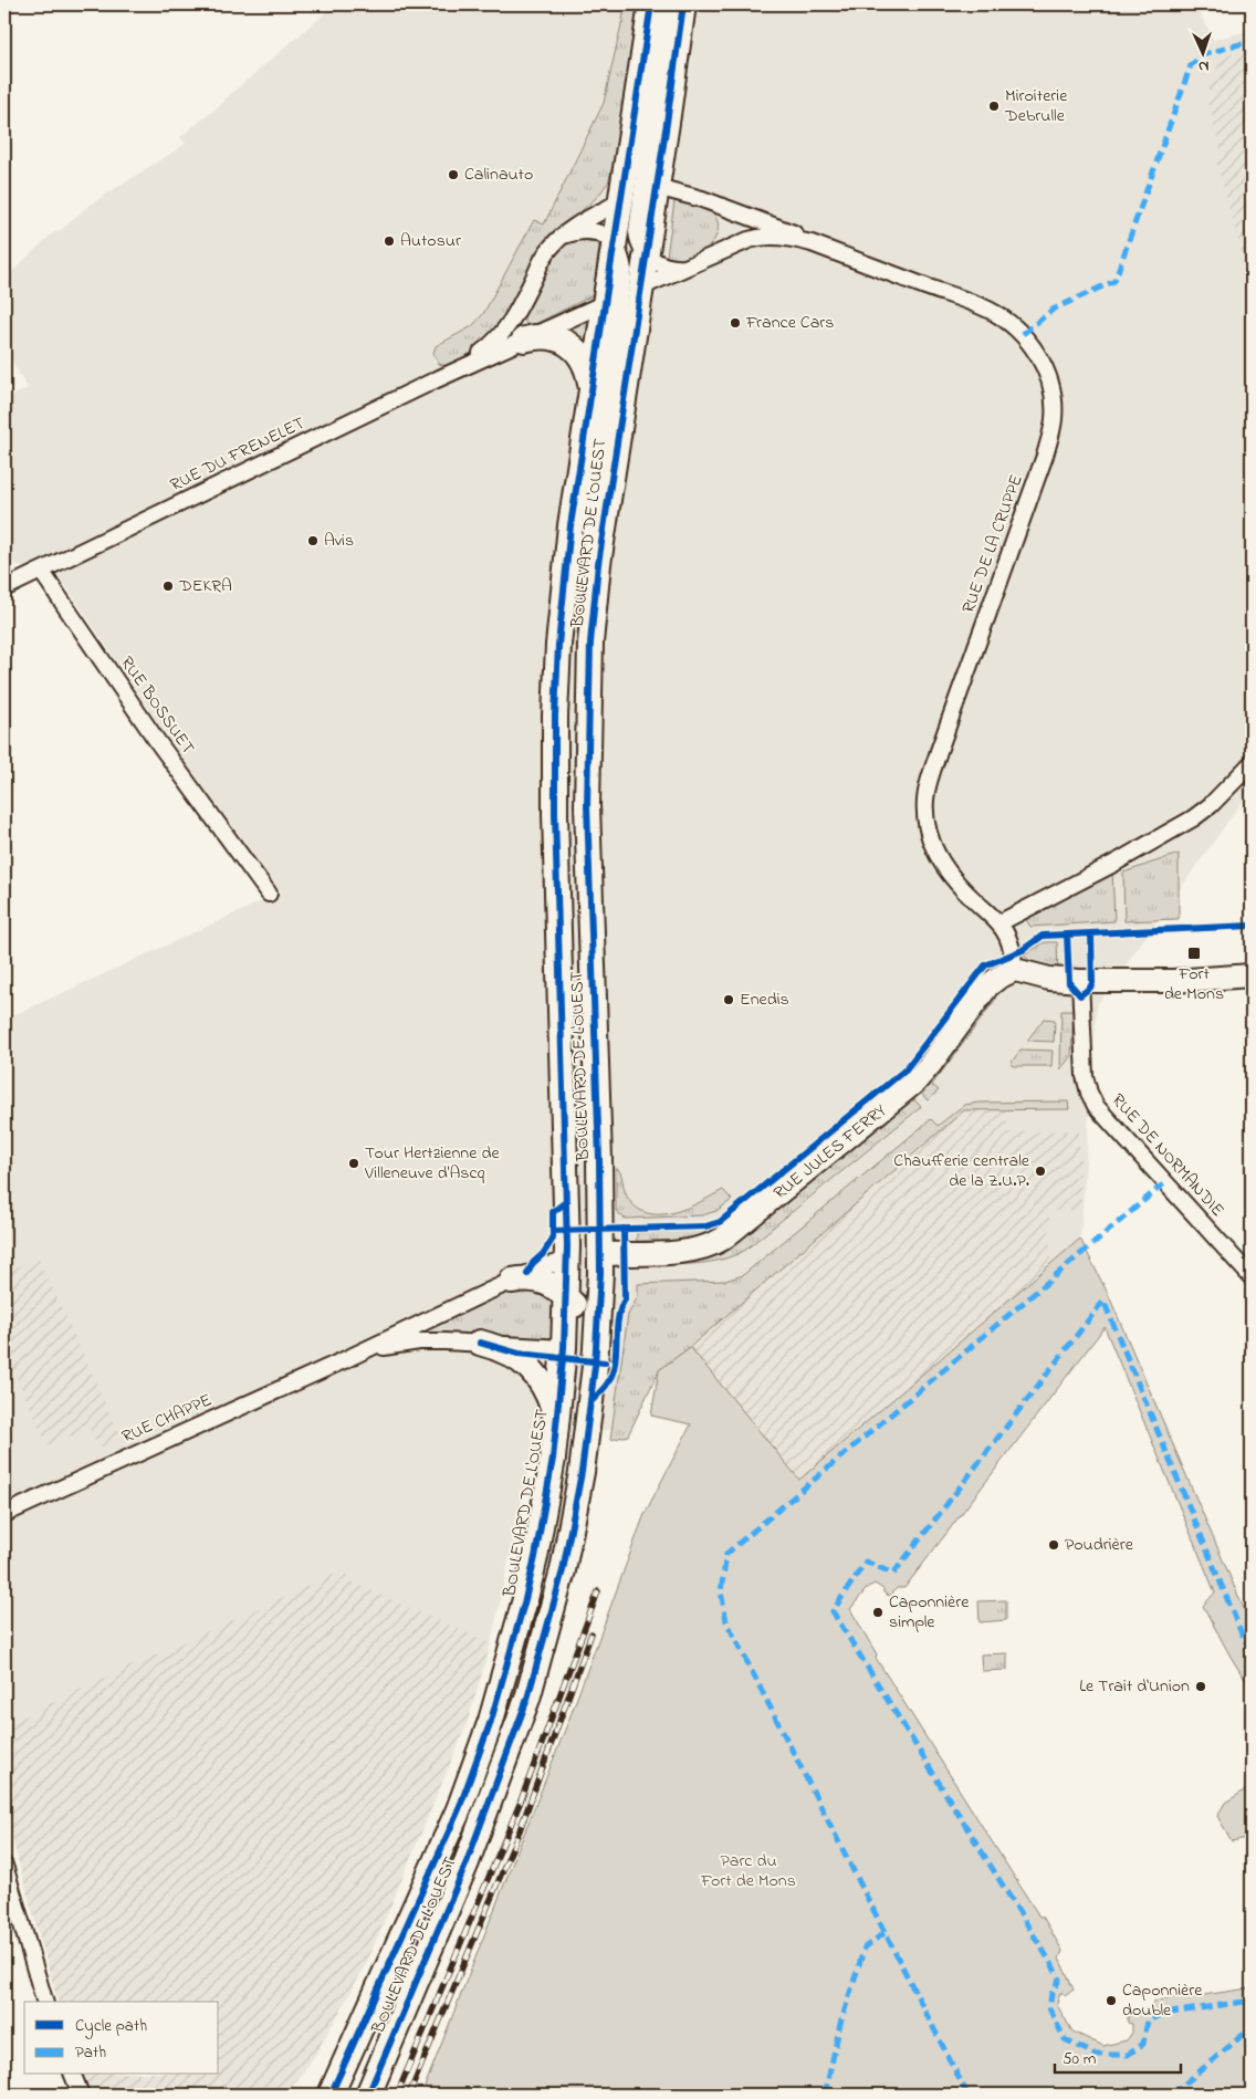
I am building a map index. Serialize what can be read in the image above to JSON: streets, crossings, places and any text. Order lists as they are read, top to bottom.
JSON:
{
  "streets": {
    "main road": ["BOULEVARD DE L'OUEST", "RUE JULES FERRY"],
    "street": [
      "RUE DU FRENELET",
      "RUE DE LA CRUPPE",
      "RUE BOSSUET",
      "RUE DE NORMANDIE",
      "RUE CHAPPE"
    ]
  },
  "crossings": [
    ["RUE DU FRENELET", "BOULEVARD DE L'OUEST"],
    ["RUE DU FRENELET", "RUE DE LA CRUPPE"],
    ["RUE DU FRENELET", "RUE BOSSUET"],
    ["BOULEVARD DE L'OUEST", "RUE DE LA CRUPPE"],
    ["BOULEVARD DE L'OUEST", "RUE JULES FERRY"],
    ["BOULEVARD DE L'OUEST", "RUE CHAPPE"],
    ["RUE DE LA CRUPPE", "RUE JULES FERRY"],
    ["RUE JULES FERRY", "RUE CHAPPE"]
  ],
  "parks": ["Parc du Fort de Mons"],
  "places": {
    "other": [
      "Miroiterie Debrulle",
      "Calinauto",
      "Autosur",
      "France Cars",
      "Avis",
      "DEKRA",
      "Enedis",
      "Tour Hertzienne de Villeneuve d'Ascq",
      "Chaufferie centrale de la Z.U.P.",
      "Poudrière",
      "Caponnière simple",
      "Le Trait d'Union",
      "Caponnière double"
    ],
    "transit": ["Fort de Mons"]
  },
  "legend": ["Cycle path", "Path"],
  "scale_bar": "50 m",
  "north": "bottom"
}
